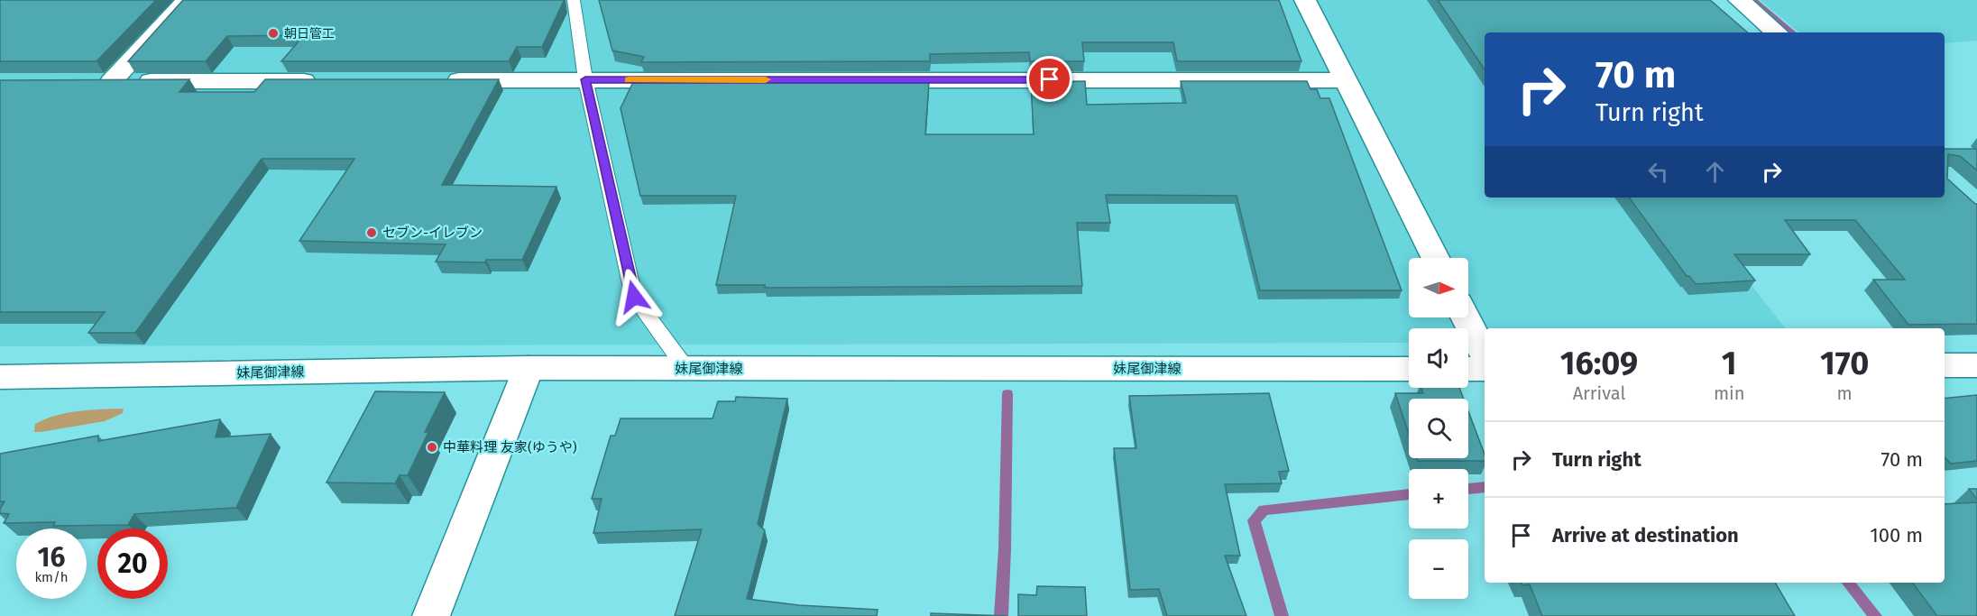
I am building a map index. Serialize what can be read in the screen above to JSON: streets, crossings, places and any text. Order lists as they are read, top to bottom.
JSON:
{
  "streets": {
    "street": ["妹尾御津線"]
  },
  "places": ["朝日管工", "セブン-イレブン", "中華料理 友家(ゆうや)"],
  "north": "right",
  "page": {
    "turn": ["70 m", "Turn right"],
    "map_buttons": ["+", "−"],
    "eta": [
      "16:09",
      "Arrival",
      "1",
      "min",
      "170",
      "m"
    ],
    "list": [
      {
        "name": "Turn right",
        "value": "70 m"
      },
      {
        "name": "Arrive at destination",
        "value": "100 m"
      }
    ],
    "speed": "16 km/h",
    "limit": "20"
  }
}
